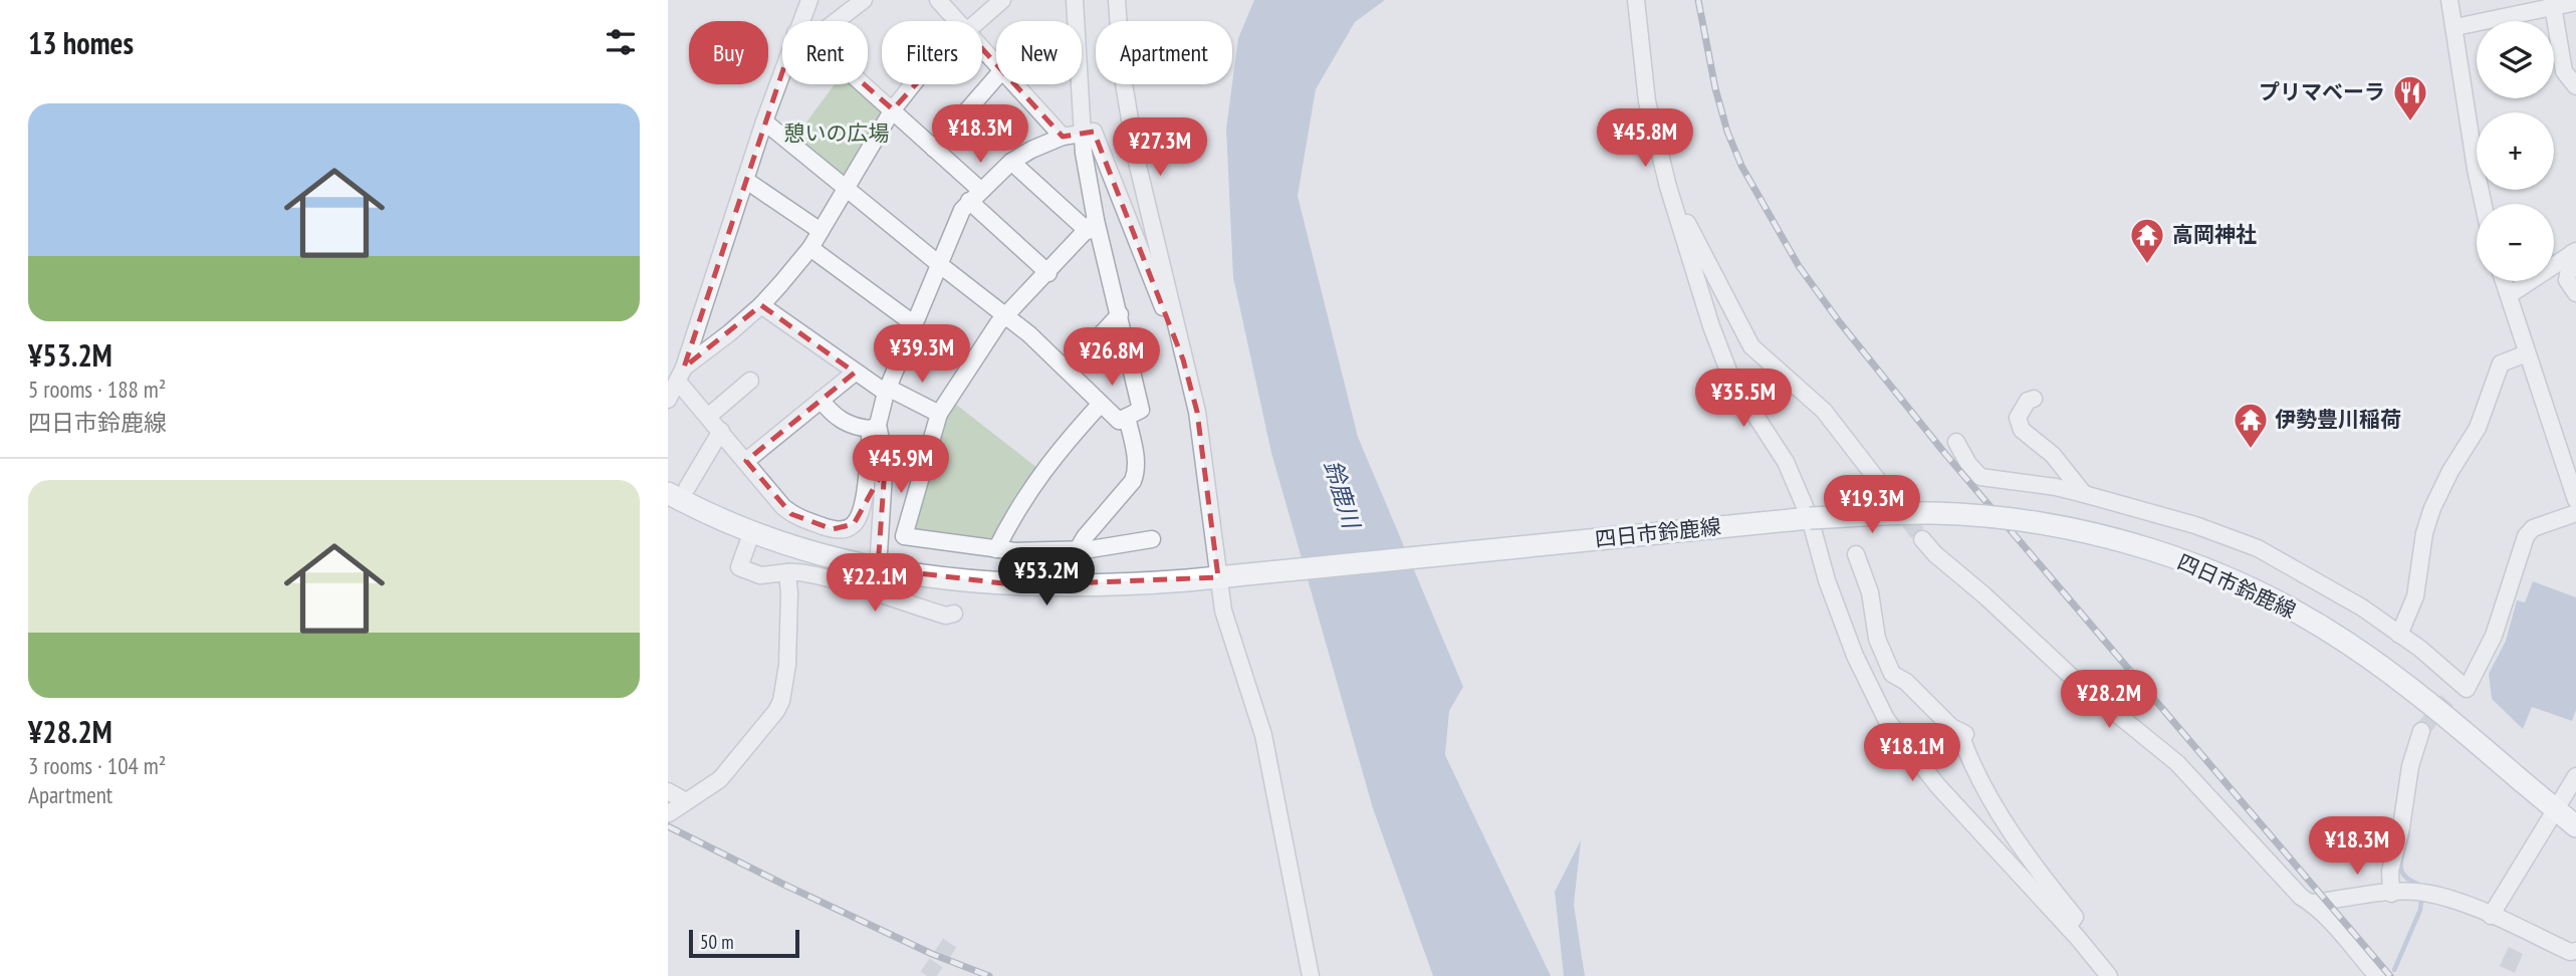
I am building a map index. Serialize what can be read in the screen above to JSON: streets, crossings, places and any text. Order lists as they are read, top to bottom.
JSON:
{
  "streets": {
    "main road": ["四日市鈴鹿線"]
  },
  "water": ["鈴鹿川"],
  "parks": ["憩いの広場"],
  "places": {
    "restaurant": ["プリマベーラ"],
    "temple": ["高岡神社", "伊勢豊川稲荷"]
  },
  "scale_bar": "50 m",
  "page": {
    "heading": "13 homes",
    "map_buttons": ["+", "−"],
    "chip": [
      "Buy",
      "Rent",
      "Filters",
      "New",
      "Apartment"
    ],
    "list": [
      {
        "name": "¥53.2M",
        "note": "5 rooms · 188 m² · 四日市鈴鹿線"
      },
      {
        "name": "¥28.2M",
        "note": "3 rooms · 104 m² · Apartment"
      }
    ],
    "price": [
      "¥18.3M",
      "¥45.8M",
      "¥27.3M",
      "¥39.3M",
      "¥26.8M",
      "¥35.5M",
      "¥45.9M",
      "¥19.3M",
      "¥53.2M",
      "¥22.1M",
      "¥28.2M",
      "¥18.1M",
      "¥18.3M"
    ],
    "scale": "50 m"
  }
}
